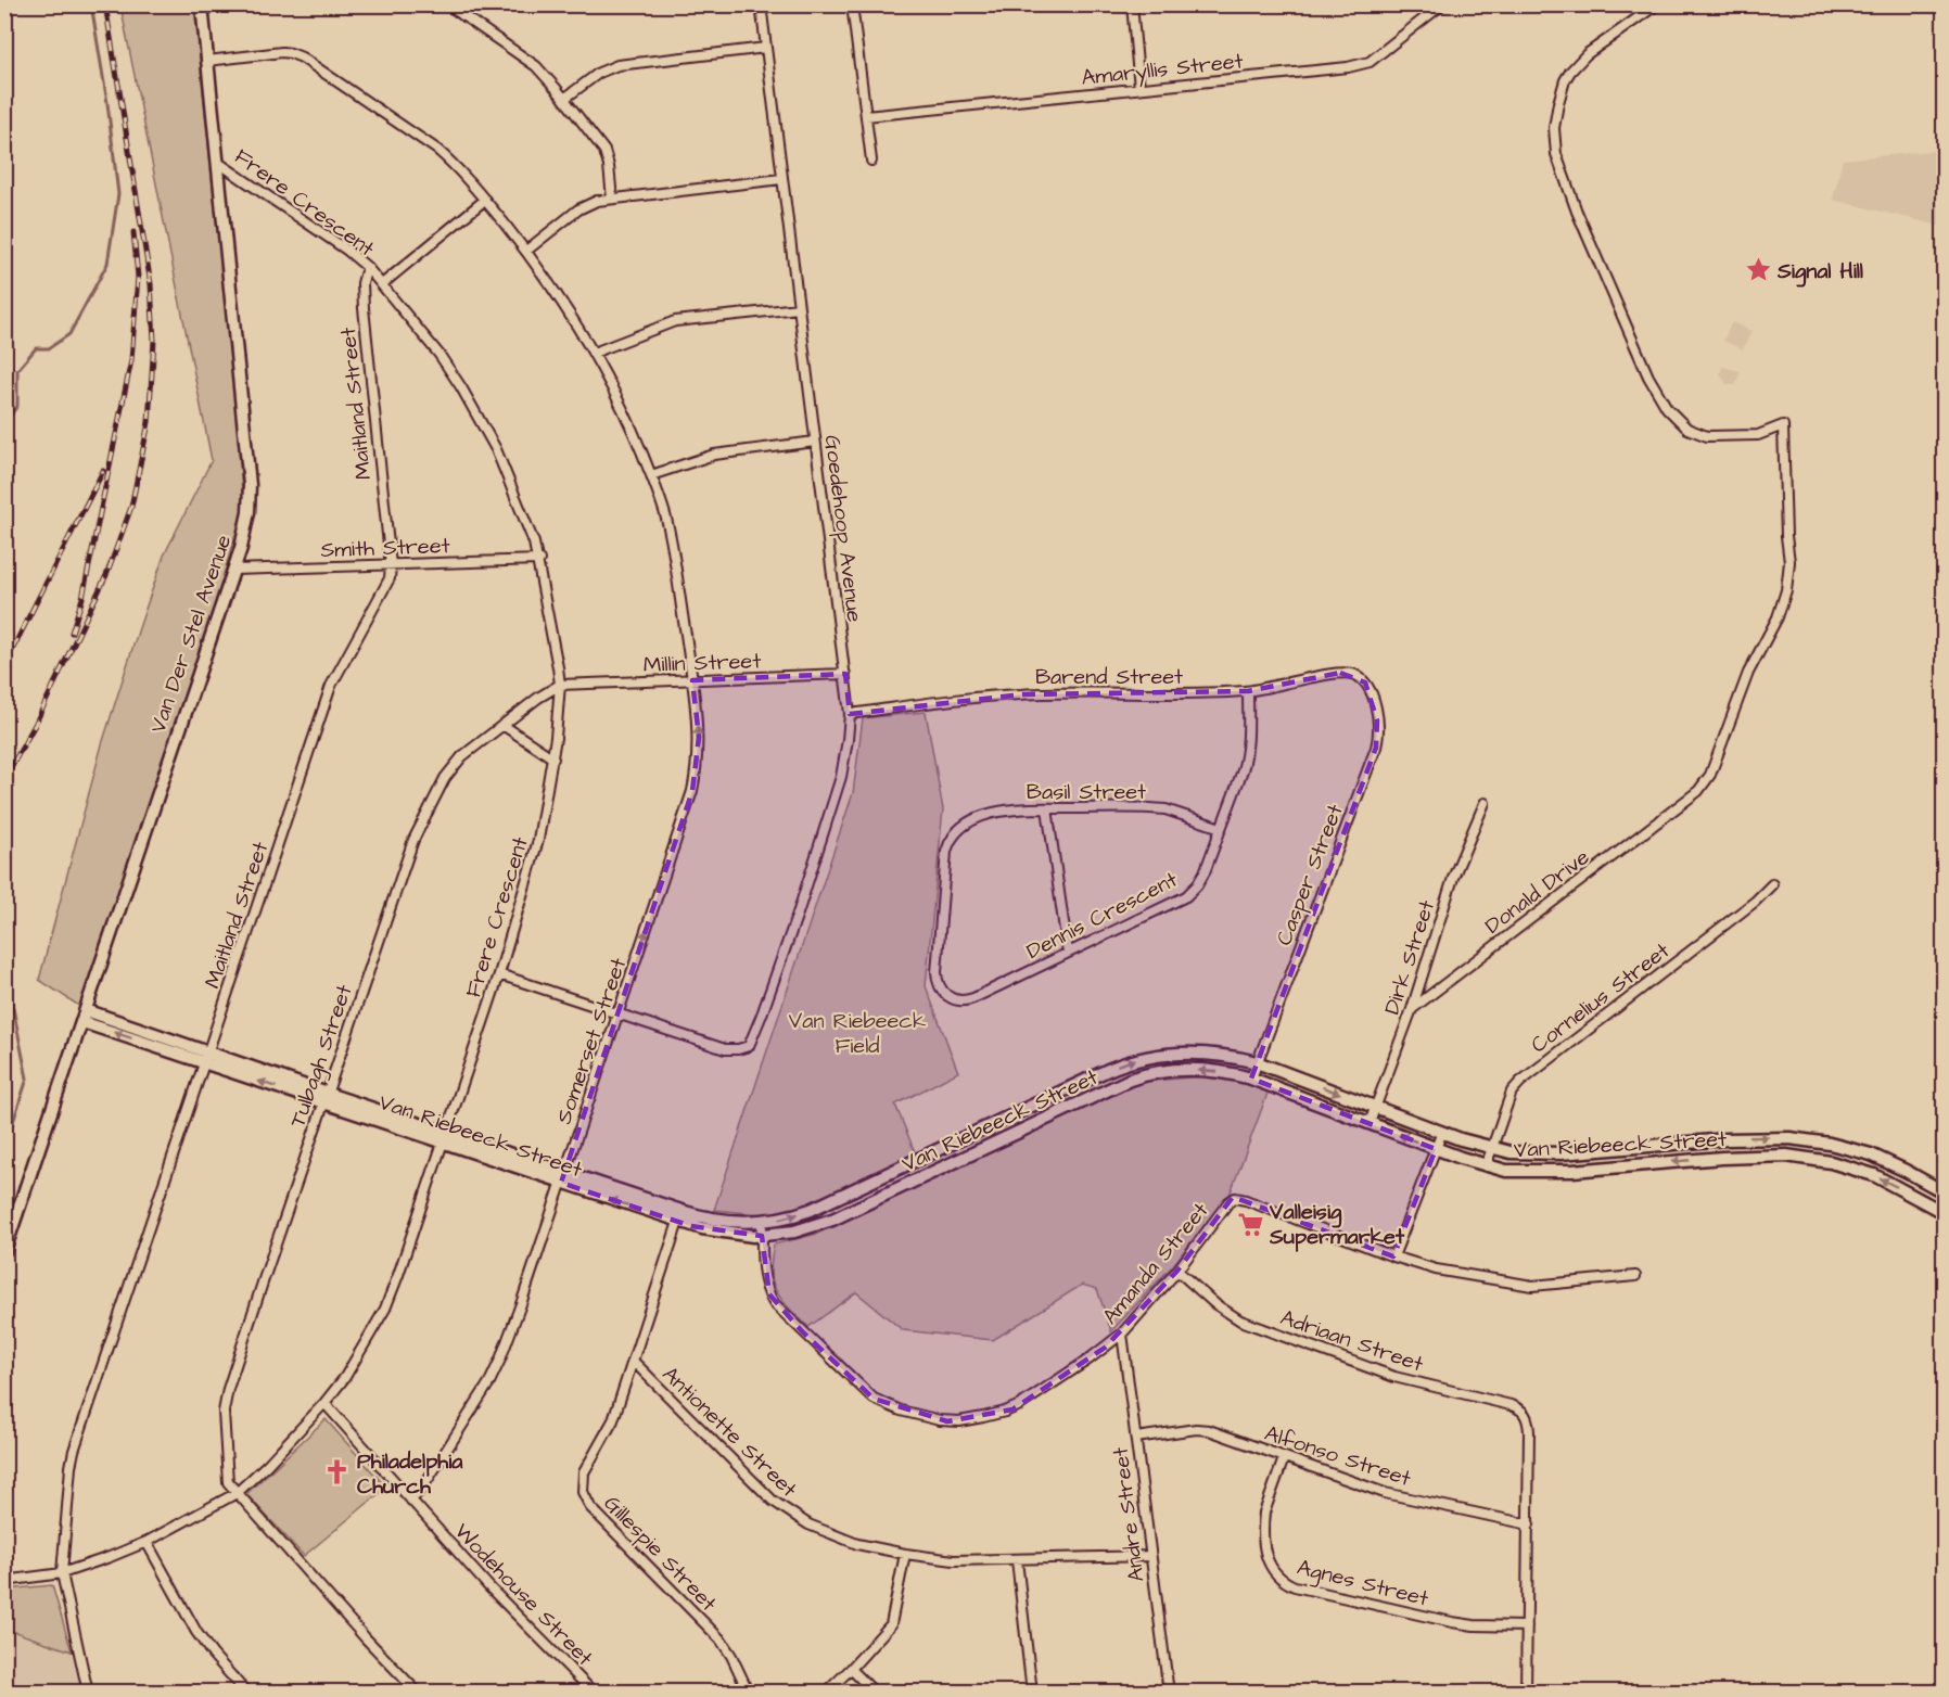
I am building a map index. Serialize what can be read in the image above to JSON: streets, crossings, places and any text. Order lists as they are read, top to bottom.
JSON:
{
  "streets": {
    "street": [
      "Amaryllis Street",
      "Frere Crescent",
      "Maitland Street",
      "Goedehoop Avenue",
      "Smith Street",
      "Van Der Stel Avenue",
      "Millin Street",
      "Barend Street",
      "Basil Street",
      "Casper Street",
      "Donald Drive",
      "Dennis Crescent",
      "Dirk Street",
      "Cornelius Street",
      "Somerset Street",
      "Tulbagh Street",
      "Van Riebeeck Street",
      "Amanda Street",
      "Adriaan Street",
      "Antionette Street",
      "Alfonso Street",
      "Andre Street",
      "Gillespie Street",
      "Agnes Street",
      "Wodehouse Street"
    ]
  },
  "crossings": [
    ["Frere Crescent", "Maitland Street"],
    ["Frere Crescent", "Smith Street"],
    ["Frere Crescent", "Van Der Stel Avenue"],
    ["Frere Crescent", "Millin Street"],
    ["Frere Crescent", "Tulbagh Street"],
    ["Frere Crescent", "Van Riebeeck Street"],
    ["Frere Crescent", "Wodehouse Street"],
    ["Maitland Street", "Smith Street"],
    ["Maitland Street", "Van Riebeeck Street"],
    ["Goedehoop Avenue", "Millin Street"],
    ["Goedehoop Avenue", "Barend Street"],
    ["Goedehoop Avenue", "Somerset Street"],
    ["Smith Street", "Van Der Stel Avenue"],
    ["Van Der Stel Avenue", "Somerset Street"],
    ["Van Der Stel Avenue", "Van Riebeeck Street"],
    ["Millin Street", "Somerset Street"],
    ["Millin Street", "Tulbagh Street"],
    ["Barend Street", "Casper Street"],
    ["Barend Street", "Dennis Crescent"],
    ["Basil Street", "Dennis Crescent"],
    ["Casper Street", "Van Riebeeck Street"],
    ["Donald Drive", "Dirk Street"],
    ["Dirk Street", "Van Riebeeck Street"],
    ["Cornelius Street", "Van Riebeeck Street"],
    ["Somerset Street", "Van Riebeeck Street"],
    ["Somerset Street", "Wodehouse Street"],
    ["Tulbagh Street", "Van Riebeeck Street"],
    ["Van Riebeeck Street", "Amanda Street"],
    ["Van Riebeeck Street", "Gillespie Street"],
    ["Amanda Street", "Adriaan Street"],
    ["Amanda Street", "Andre Street"],
    ["Adriaan Street", "Alfonso Street"],
    ["Antionette Street", "Andre Street"],
    ["Antionette Street", "Gillespie Street"],
    ["Alfonso Street", "Andre Street"],
    ["Alfonso Street", "Agnes Street"]
  ],
  "parks": ["Van Riebeeck Field"],
  "places": {
    "place": ["Signal Hill"],
    "supermarket": ["Valleisig Supermarket"],
    "church": ["Philadelphia Church"]
  }
}
